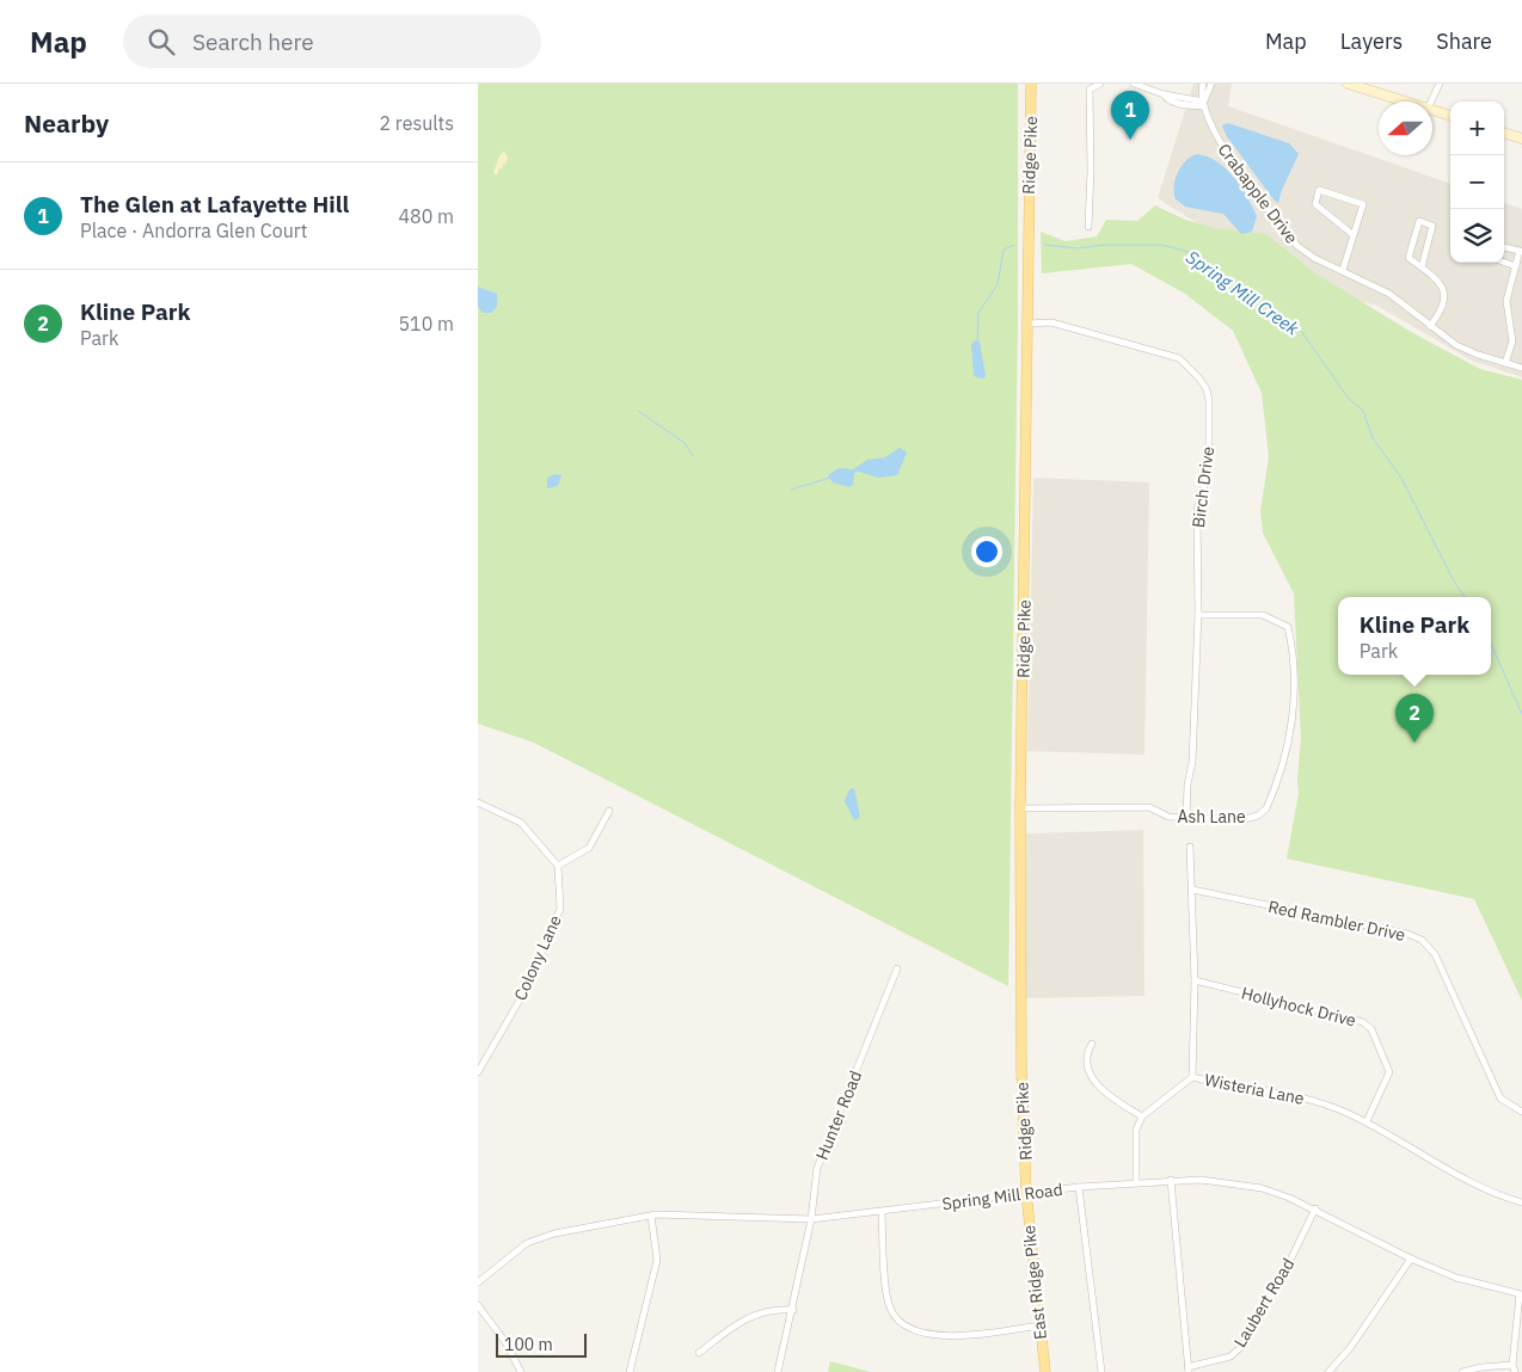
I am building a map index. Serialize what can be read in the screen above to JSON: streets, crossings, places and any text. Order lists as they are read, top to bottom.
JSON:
{
  "streets": {
    "main road": ["Ridge Pike", "East Ridge Pike"],
    "street": [
      "Crabapple Drive",
      "Birch Drive",
      "Ash Lane",
      "Red Rambler Drive",
      "Colony Lane",
      "Hollyhock Drive",
      "Wisteria Lane",
      "Hunter Road",
      "Spring Mill Road",
      "Laubert Road"
    ]
  },
  "crossings": [
    ["Ridge Pike", "Birch Drive"],
    ["Ridge Pike", "Ash Lane"],
    ["Ridge Pike", "Spring Mill Road"],
    ["Ridge Pike", "East Ridge Pike"],
    ["Birch Drive", "Ash Lane"],
    ["Red Rambler Drive", "Wisteria Lane"],
    ["Hollyhock Drive", "Wisteria Lane"],
    ["Hunter Road", "Spring Mill Road"],
    ["Spring Mill Road", "East Ridge Pike"],
    ["Spring Mill Road", "Laubert Road"]
  ],
  "water": ["Spring Mill Creek"],
  "scale_bar": "100 m",
  "north": "left",
  "page": {
    "header": "Map",
    "search": "Search here",
    "nav": ["Map", "Layers", "Share"],
    "heading": ["Nearby", "2 results"],
    "pins": ["1", "2"],
    "map_buttons": ["+", "−"],
    "list": [
      {
        "mark": "1",
        "name": "The Glen at Lafayette Hill",
        "note": "Place · Andorra Glen Court",
        "value": "480 m"
      },
      {
        "mark": "2",
        "name": "Kline Park",
        "note": "Park",
        "value": "510 m"
      }
    ],
    "popup": ["Kline Park", "Park"],
    "scale": "100 m"
  }
}
